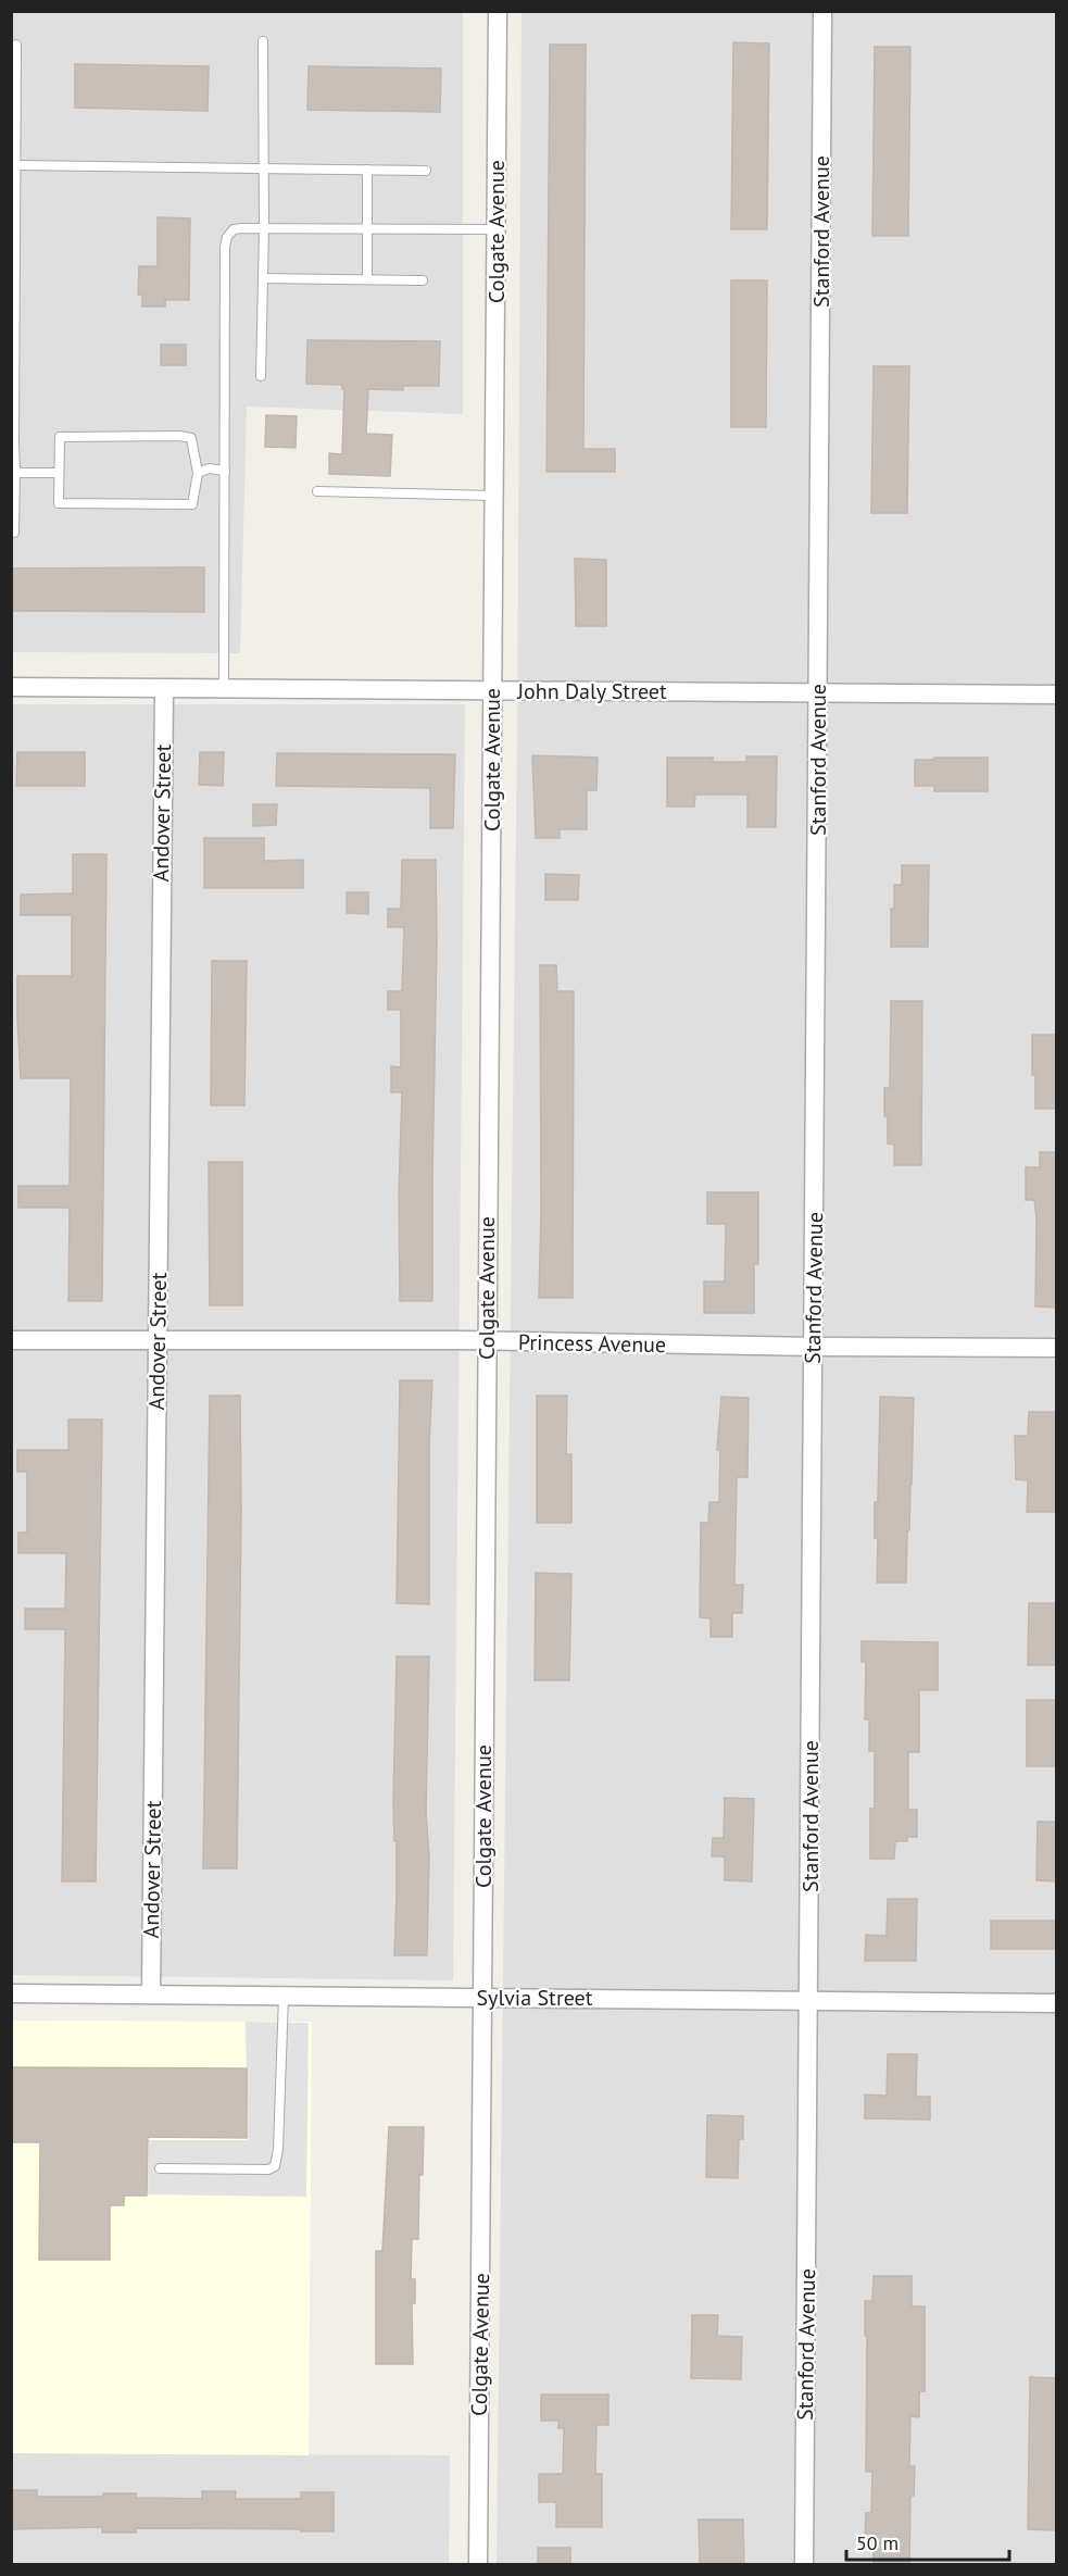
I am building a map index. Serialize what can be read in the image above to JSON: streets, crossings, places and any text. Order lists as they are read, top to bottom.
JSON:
{
  "streets": {
    "street": [
      "Colgate Avenue",
      "Stanford Avenue",
      "John Daly Street",
      "Andover Street",
      "Princess Avenue",
      "Sylvia Street"
    ]
  },
  "crossings": [
    ["Colgate Avenue", "John Daly Street"],
    ["Colgate Avenue", "Princess Avenue"],
    ["Colgate Avenue", "Sylvia Street"],
    ["Stanford Avenue", "John Daly Street"],
    ["Stanford Avenue", "Princess Avenue"],
    ["Stanford Avenue", "Sylvia Street"],
    ["John Daly Street", "Andover Street"],
    ["Andover Street", "Princess Avenue"],
    ["Andover Street", "Sylvia Street"]
  ],
  "scale_bar": "50 m"
}
